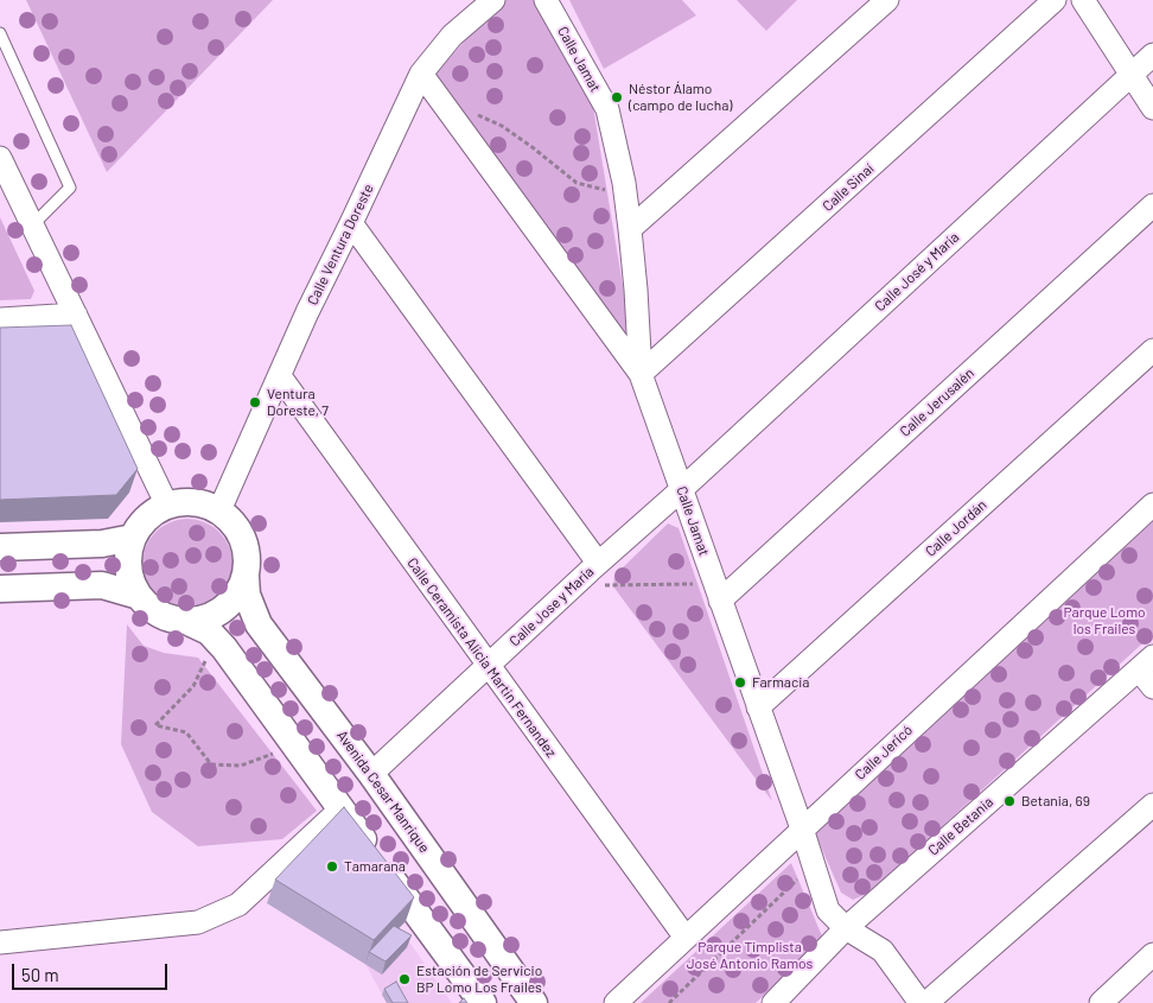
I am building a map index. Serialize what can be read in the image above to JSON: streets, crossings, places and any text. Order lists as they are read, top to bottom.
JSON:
{
  "streets": {
    "street": [
      "Calle Jamat",
      "Calle Sinaí",
      "Calle Ventura Doreste",
      "Calle José y María",
      "Calle Jerusalén",
      "Calle Jordán",
      "Calle Jose y Maria",
      "Calle Ceramista Alicia Martin Fernandez",
      "Calle Jericó",
      "Avenida Cesar Manrique",
      "Calle Betania"
    ]
  },
  "crossings": [
    ["Calle Jamat", "Calle Sinaí"],
    ["Calle Jamat", "Calle José y María"],
    ["Calle Jamat", "Calle Jerusalén"],
    ["Calle Jamat", "Calle Jordán"],
    ["Calle Jamat", "Calle Jose y Maria"],
    ["Calle Jamat", "Calle Jericó"],
    ["Calle Jamat", "Calle Betania"],
    ["Calle Ventura Doreste", "Calle Ceramista Alicia Martin Fernandez"],
    ["Calle Ventura Doreste", "Avenida Cesar Manrique"],
    ["Calle José y María", "Calle Jose y Maria"],
    ["Calle Jose y Maria", "Calle Ceramista Alicia Martin Fernandez"],
    ["Calle Jose y Maria", "Avenida Cesar Manrique"],
    ["Calle Ceramista Alicia Martin Fernandez", "Calle Jericó"]
  ],
  "parks": ["Parque Lomo los Frailes", "Parque Timplista José Antonio Ramos"],
  "places": [
    "Néstor Álamo (campo de lucha)",
    "Ventura Doreste, 7",
    "Farmacia",
    "Betania, 69",
    "Tamarana",
    "Estación de Servicio BP Lomo Los Frailes"
  ],
  "scale_bar": "50 m"
}
